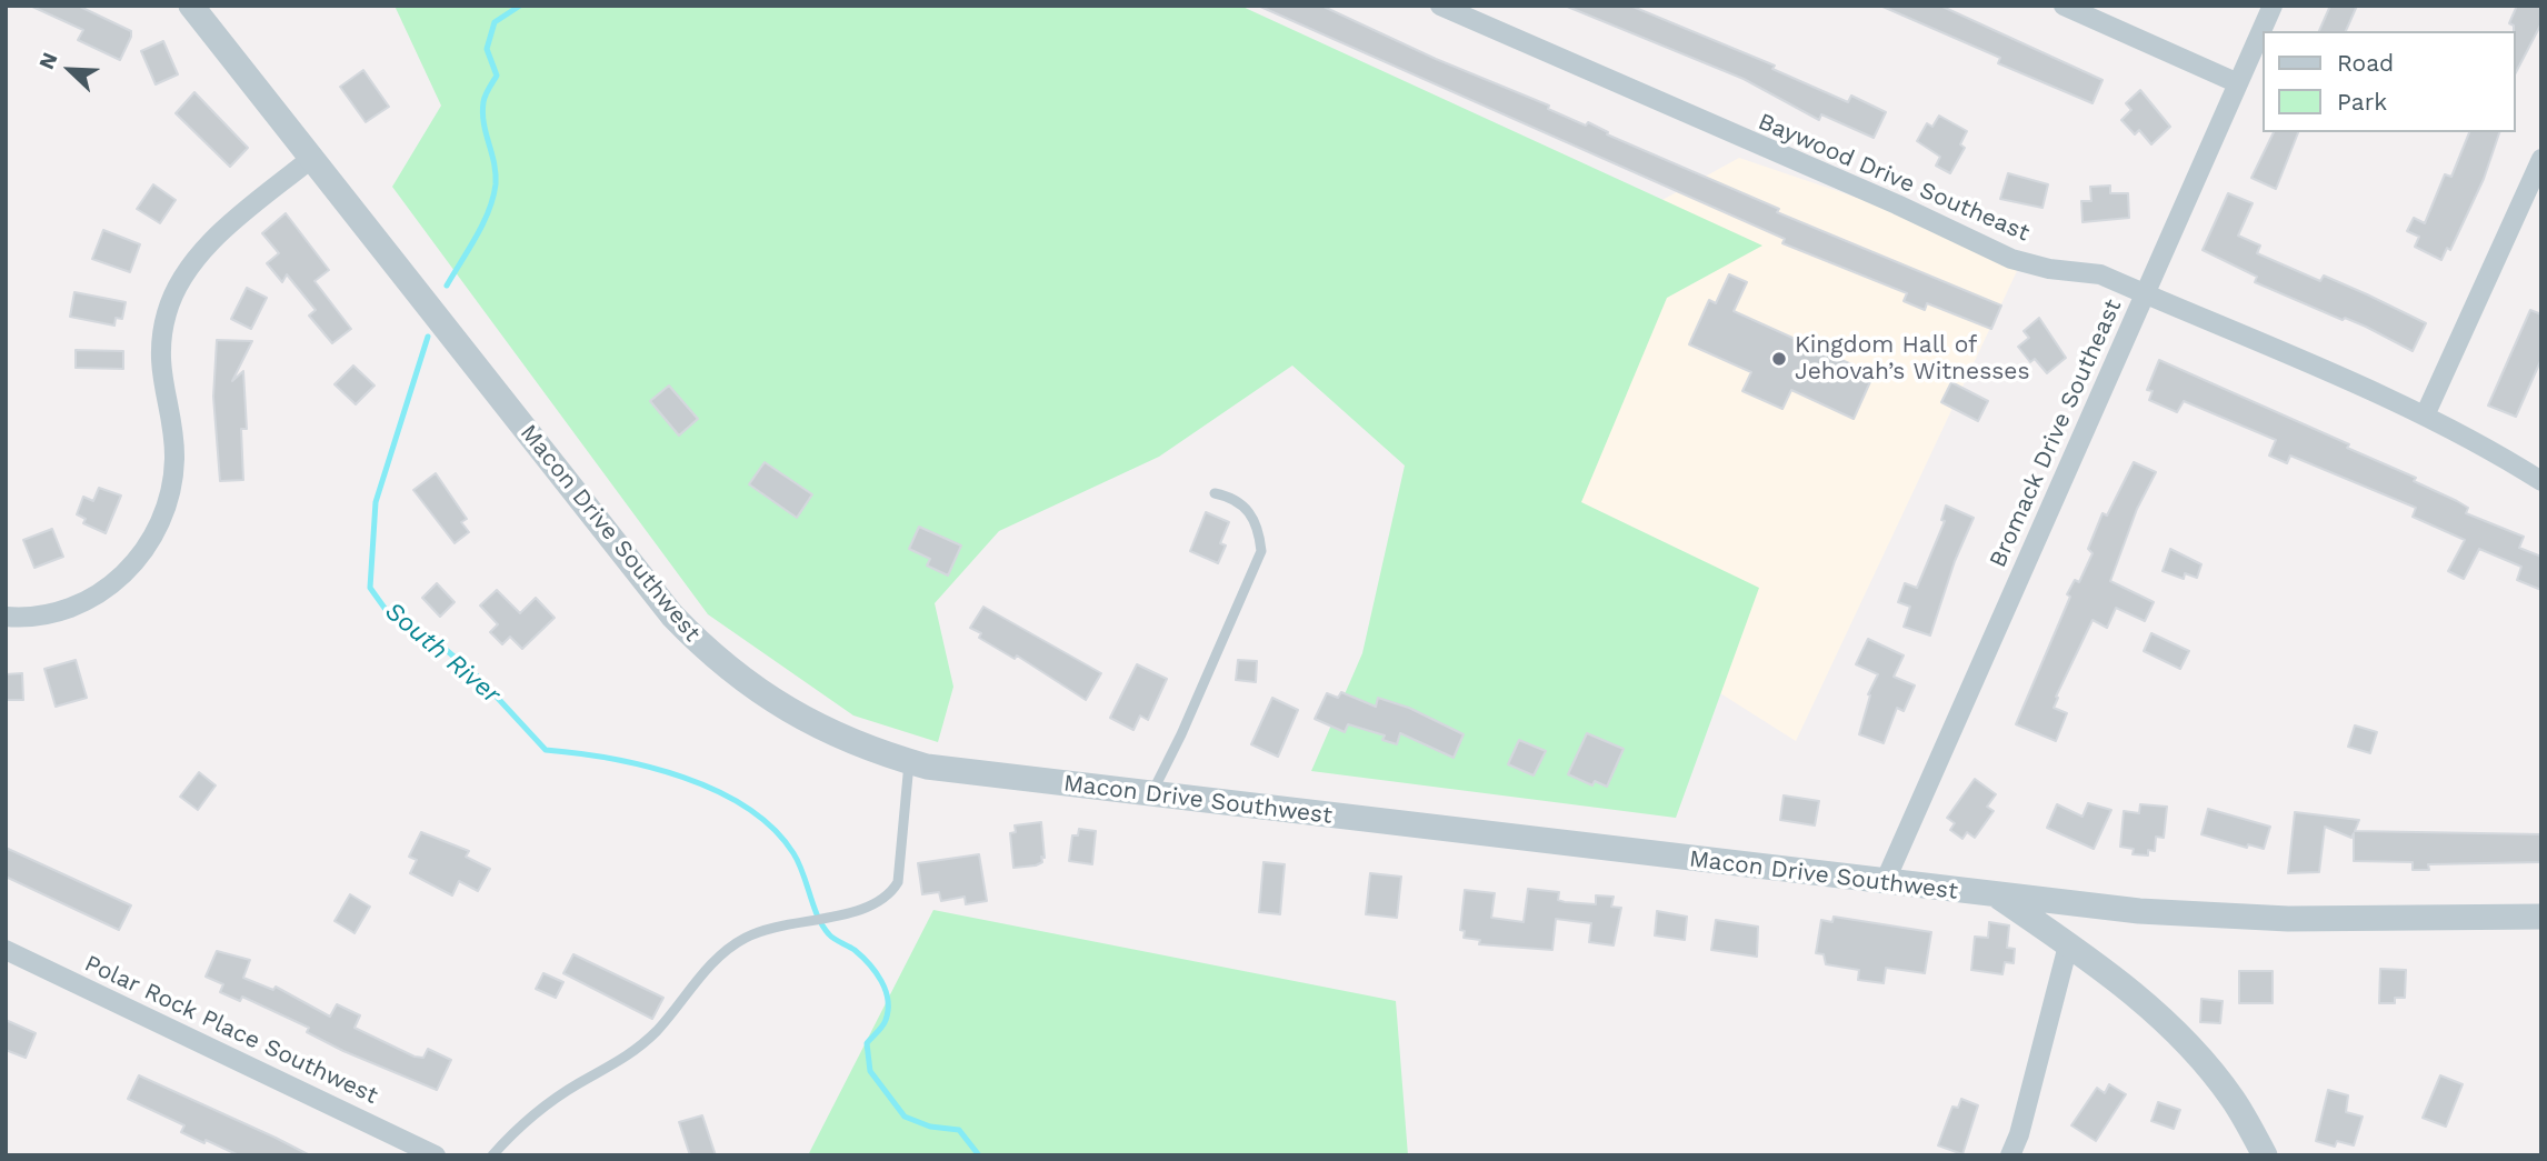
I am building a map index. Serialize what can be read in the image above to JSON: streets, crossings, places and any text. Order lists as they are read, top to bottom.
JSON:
{
  "streets": {
    "street": [
      "Baywood Drive Southeast",
      "Bromack Drive Southeast",
      "Macon Drive Southwest",
      "Polar Rock Place Southwest"
    ]
  },
  "crossings": [
    ["Baywood Drive Southeast", "Bromack Drive Southeast"],
    ["Bromack Drive Southeast", "Macon Drive Southwest"]
  ],
  "water": ["South River"],
  "places": ["Kingdom Hall of Jehovah’s Witnesses"],
  "legend": ["Road", "Park"],
  "north": "top left"
}
